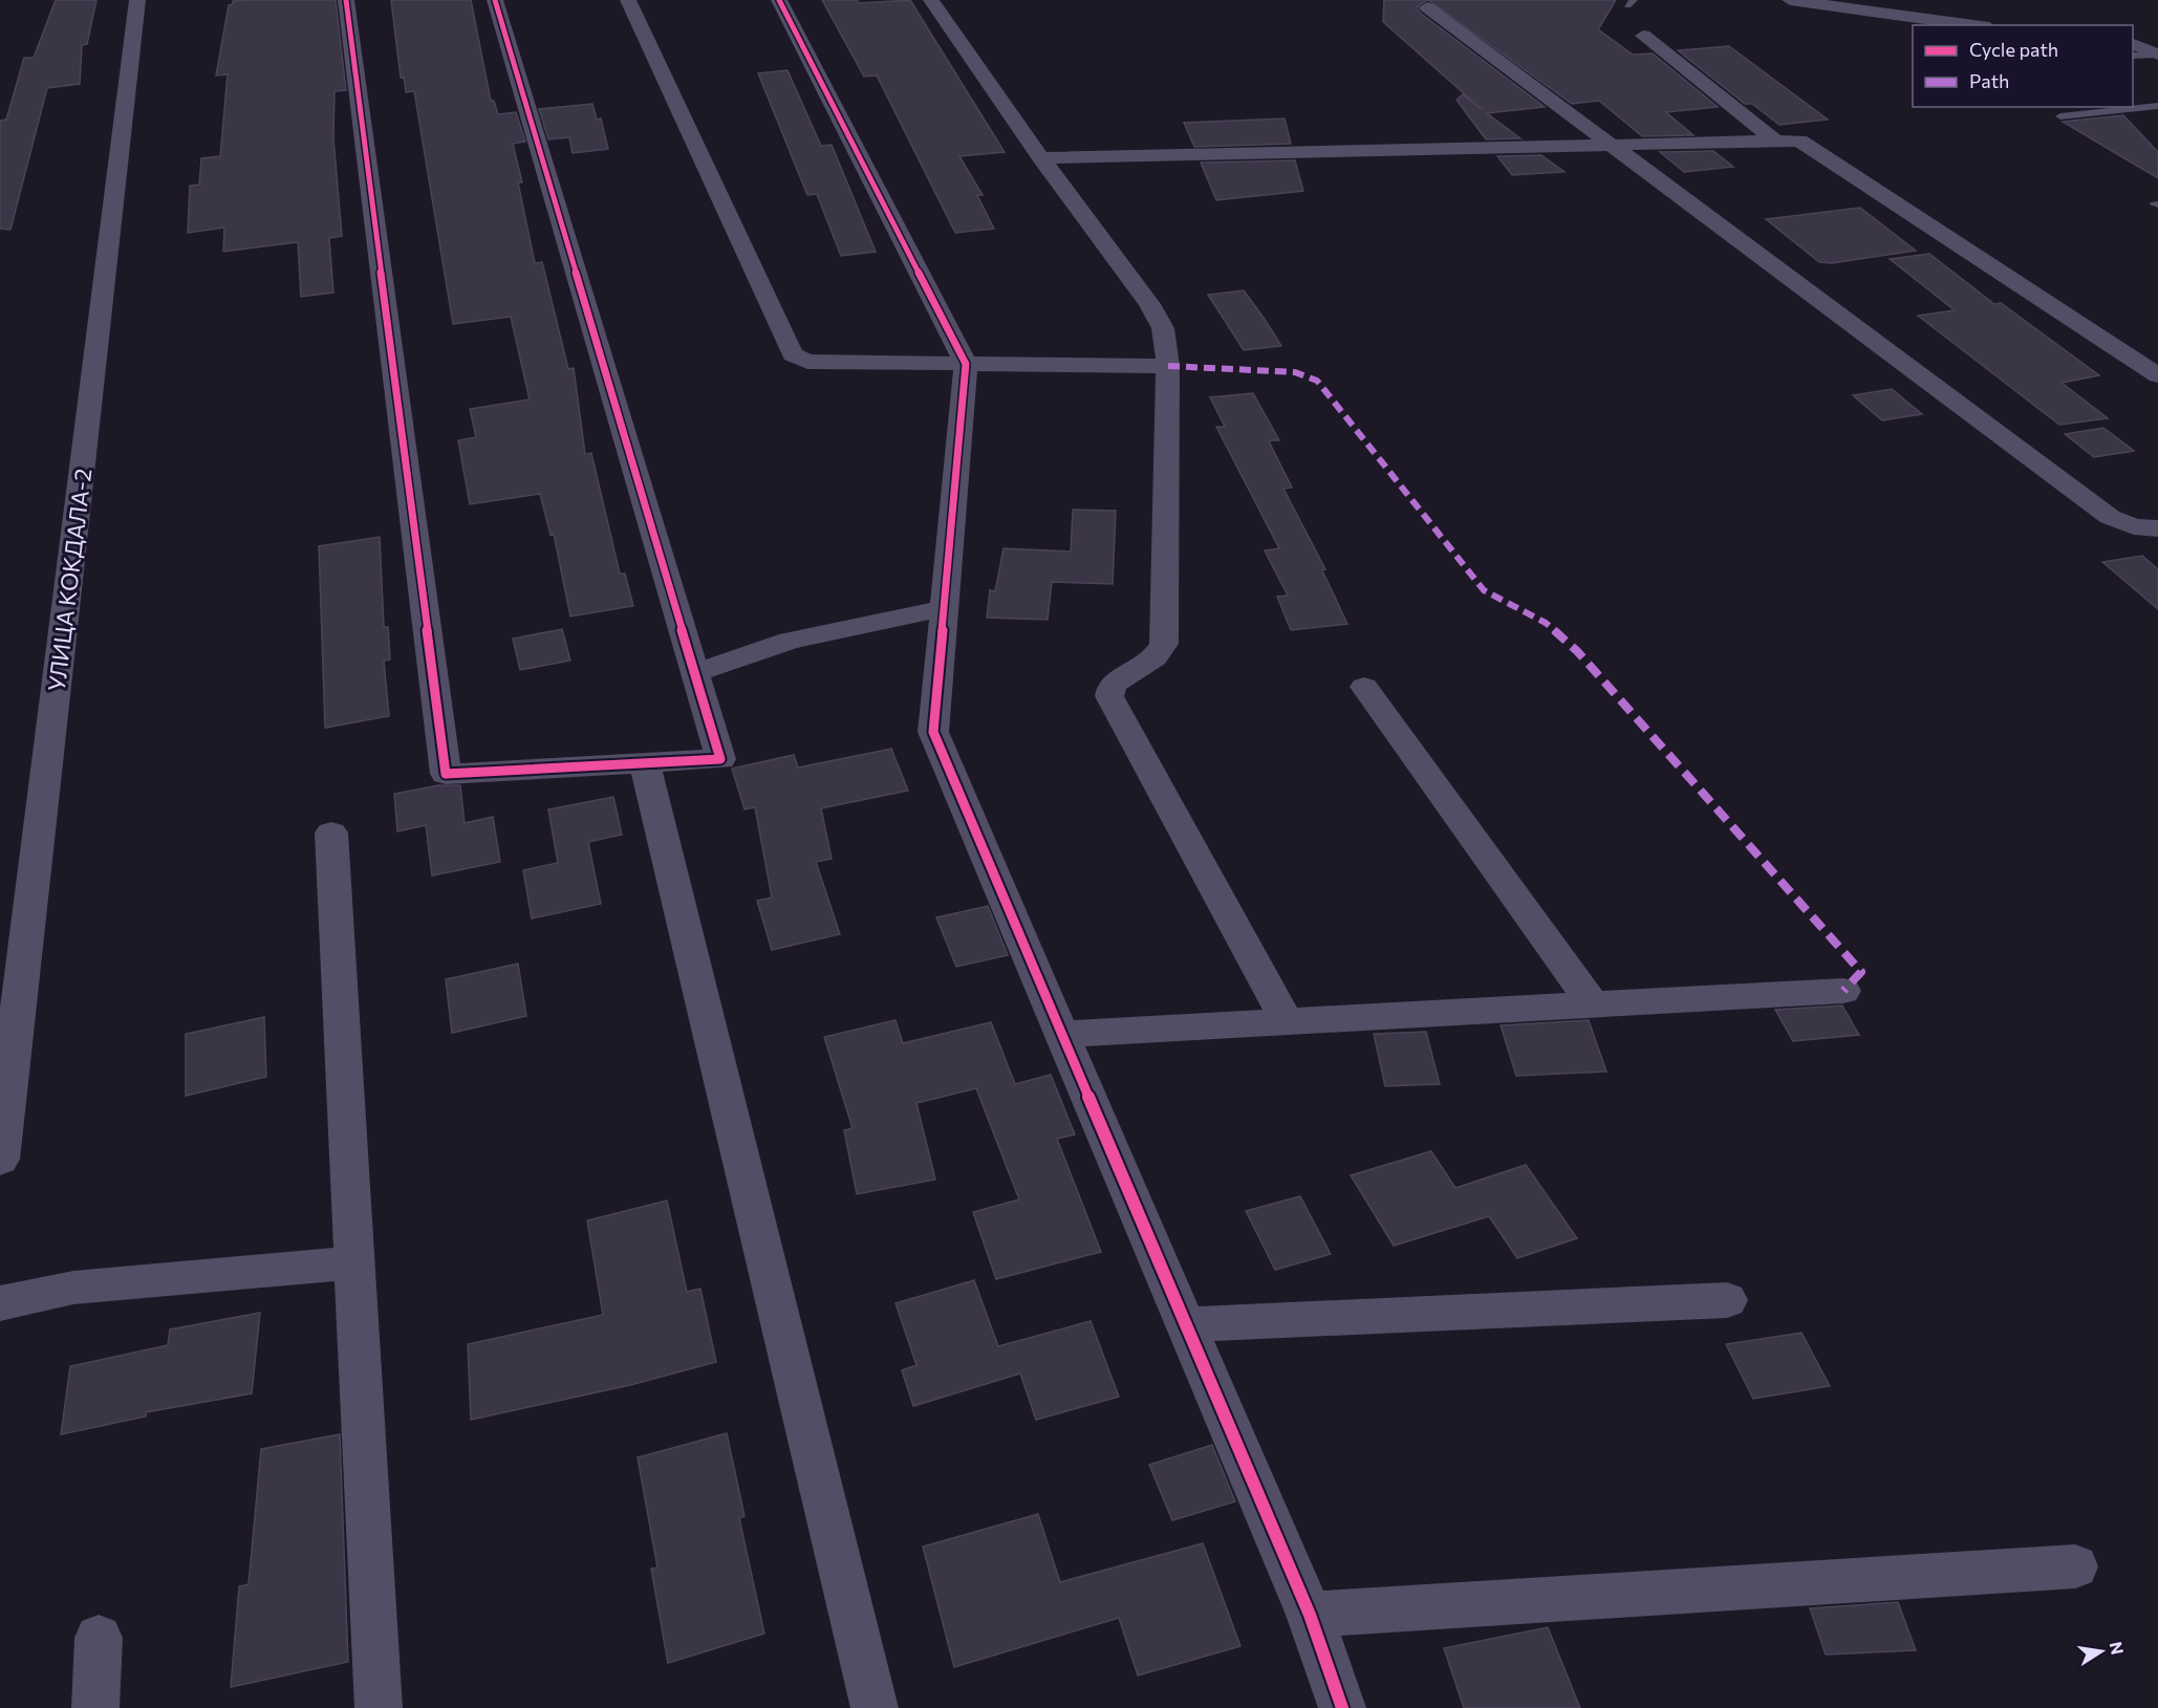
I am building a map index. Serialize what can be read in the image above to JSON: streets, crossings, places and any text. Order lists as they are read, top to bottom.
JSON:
{
  "streets": {
    "street": ["УЛИЦА КОКДАЛА-2"]
  },
  "legend": ["Cycle path", "Path"],
  "north": "right"
}
